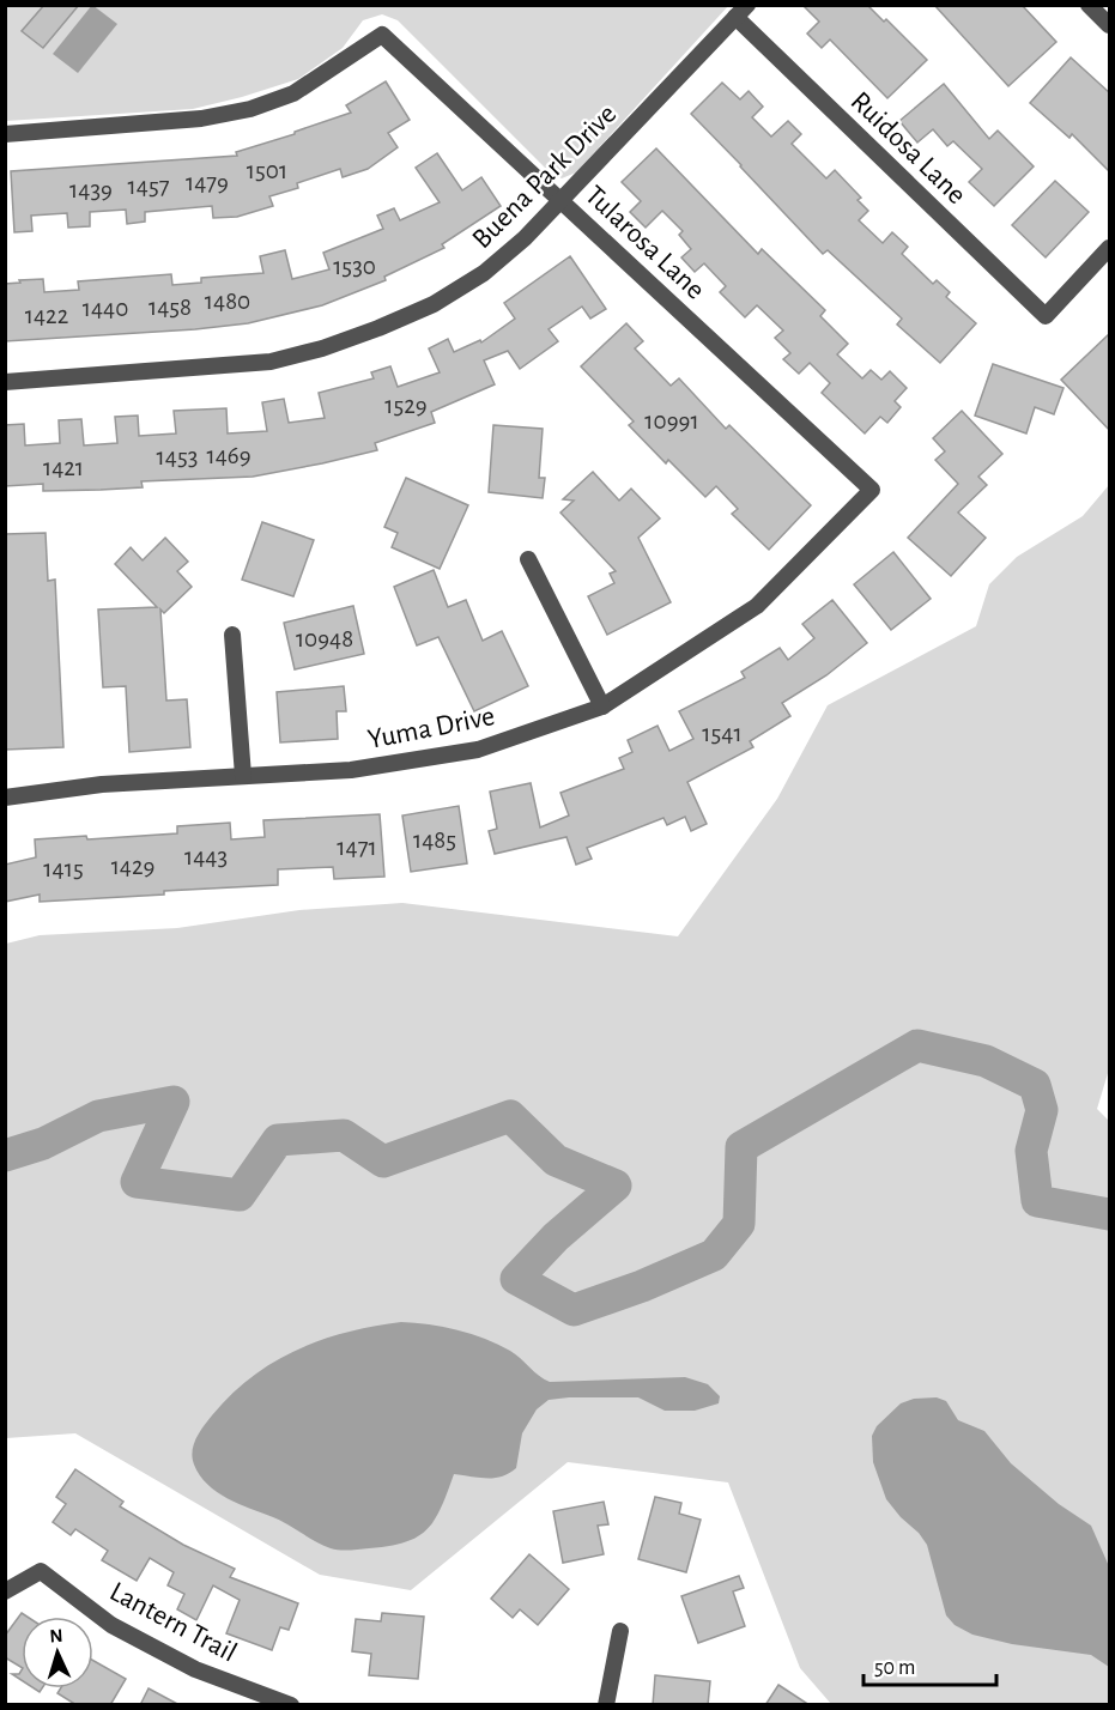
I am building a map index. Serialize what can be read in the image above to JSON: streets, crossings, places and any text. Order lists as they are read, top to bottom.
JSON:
{
  "streets": {
    "street": [
      "Ruidosa Lane",
      "Buena Park Drive",
      "Tularosa Lane",
      "Yuma Drive",
      "Lantern Trail"
    ]
  },
  "crossings": [
    ["Ruidosa Lane", "Buena Park Drive"],
    ["Buena Park Drive", "Tularosa Lane"],
    ["Tularosa Lane", "Yuma Drive"]
  ],
  "house_numbers": [
    "1501",
    "1479",
    "1457",
    "1439",
    "1530",
    "1480",
    "1458",
    "1440",
    "1422",
    "1529",
    "10991",
    "1469",
    "1453",
    "1421",
    "10948",
    "1541",
    "1485",
    "1471",
    "1443",
    "1429",
    "1415"
  ],
  "scale_bar": "50 m",
  "north": "top"
}
